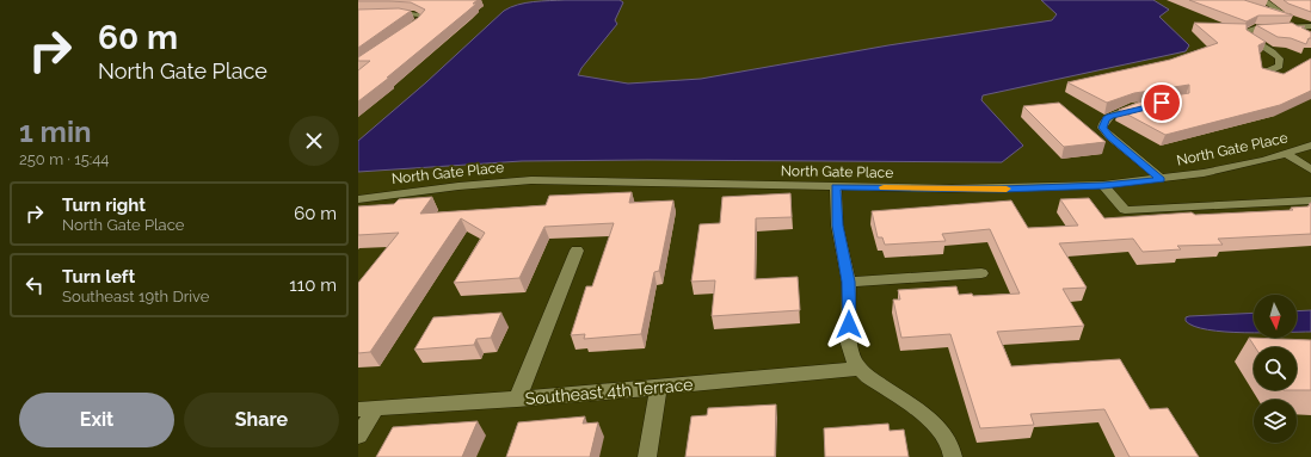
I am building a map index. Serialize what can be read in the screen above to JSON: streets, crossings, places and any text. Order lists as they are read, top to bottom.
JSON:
{
  "streets": {
    "street": ["North Gate Place", "Southeast 4th Terrace"]
  },
  "north": "bottom",
  "page": {
    "turn": ["60 m", "North Gate Place"],
    "heading": ["1 min", "250 m · 15:44"],
    "list": [
      {
        "name": "Turn right",
        "note": "North Gate Place",
        "value": "60 m"
      },
      {
        "name": "Turn left",
        "note": "Southeast 19th Drive",
        "value": "110 m"
      }
    ],
    "buttons": ["Exit", "Share"]
  }
}
